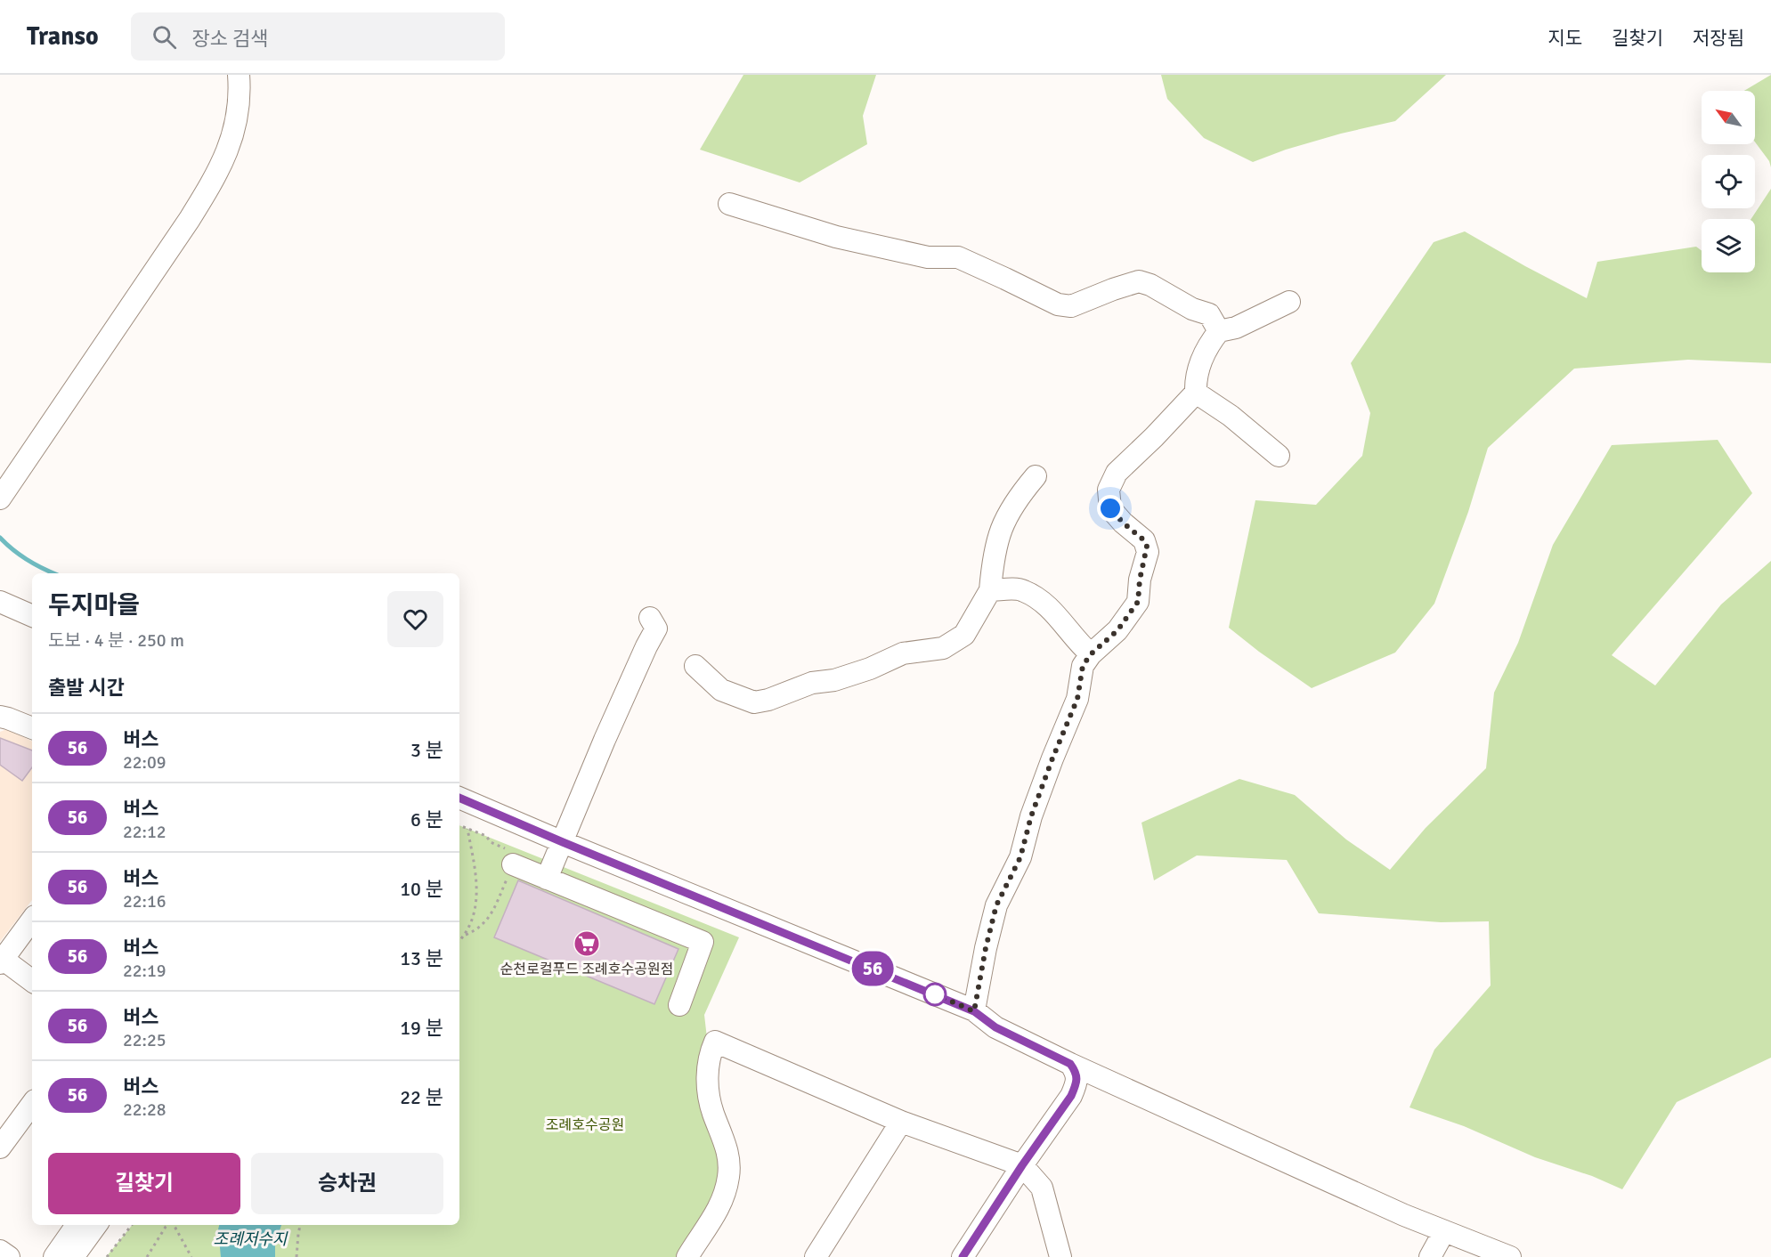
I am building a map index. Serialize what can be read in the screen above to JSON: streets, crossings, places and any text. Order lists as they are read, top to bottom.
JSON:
{
  "water": ["조례저수지"],
  "parks": ["조례호수공원"],
  "places": {
    "supermarket": ["순천로컬푸드 조례호수공원점"]
  },
  "lines": ["bus line 56"],
  "north": "top left",
  "page": {
    "header": "Transo",
    "search": "장소 검색",
    "nav": ["지도", "길찾기", "저장됨"],
    "on_map": "56",
    "heading": [
      ["두지마을", "도보 · 4 분 · 250 m"],
      "출발 시간"
    ],
    "list": [
      {
        "mark": "56",
        "name": "버스",
        "note": "22:09",
        "value": "3 분"
      },
      {
        "mark": "56",
        "name": "버스",
        "note": "22:12",
        "value": "6 분"
      },
      {
        "mark": "56",
        "name": "버스",
        "note": "22:16",
        "value": "10 분"
      },
      {
        "mark": "56",
        "name": "버스",
        "note": "22:19",
        "value": "13 분"
      },
      {
        "mark": "56",
        "name": "버스",
        "note": "22:25",
        "value": "19 분"
      },
      {
        "mark": "56",
        "name": "버스",
        "note": "22:28",
        "value": "22 분"
      }
    ],
    "buttons": ["길찾기", "승차권"]
  }
}
